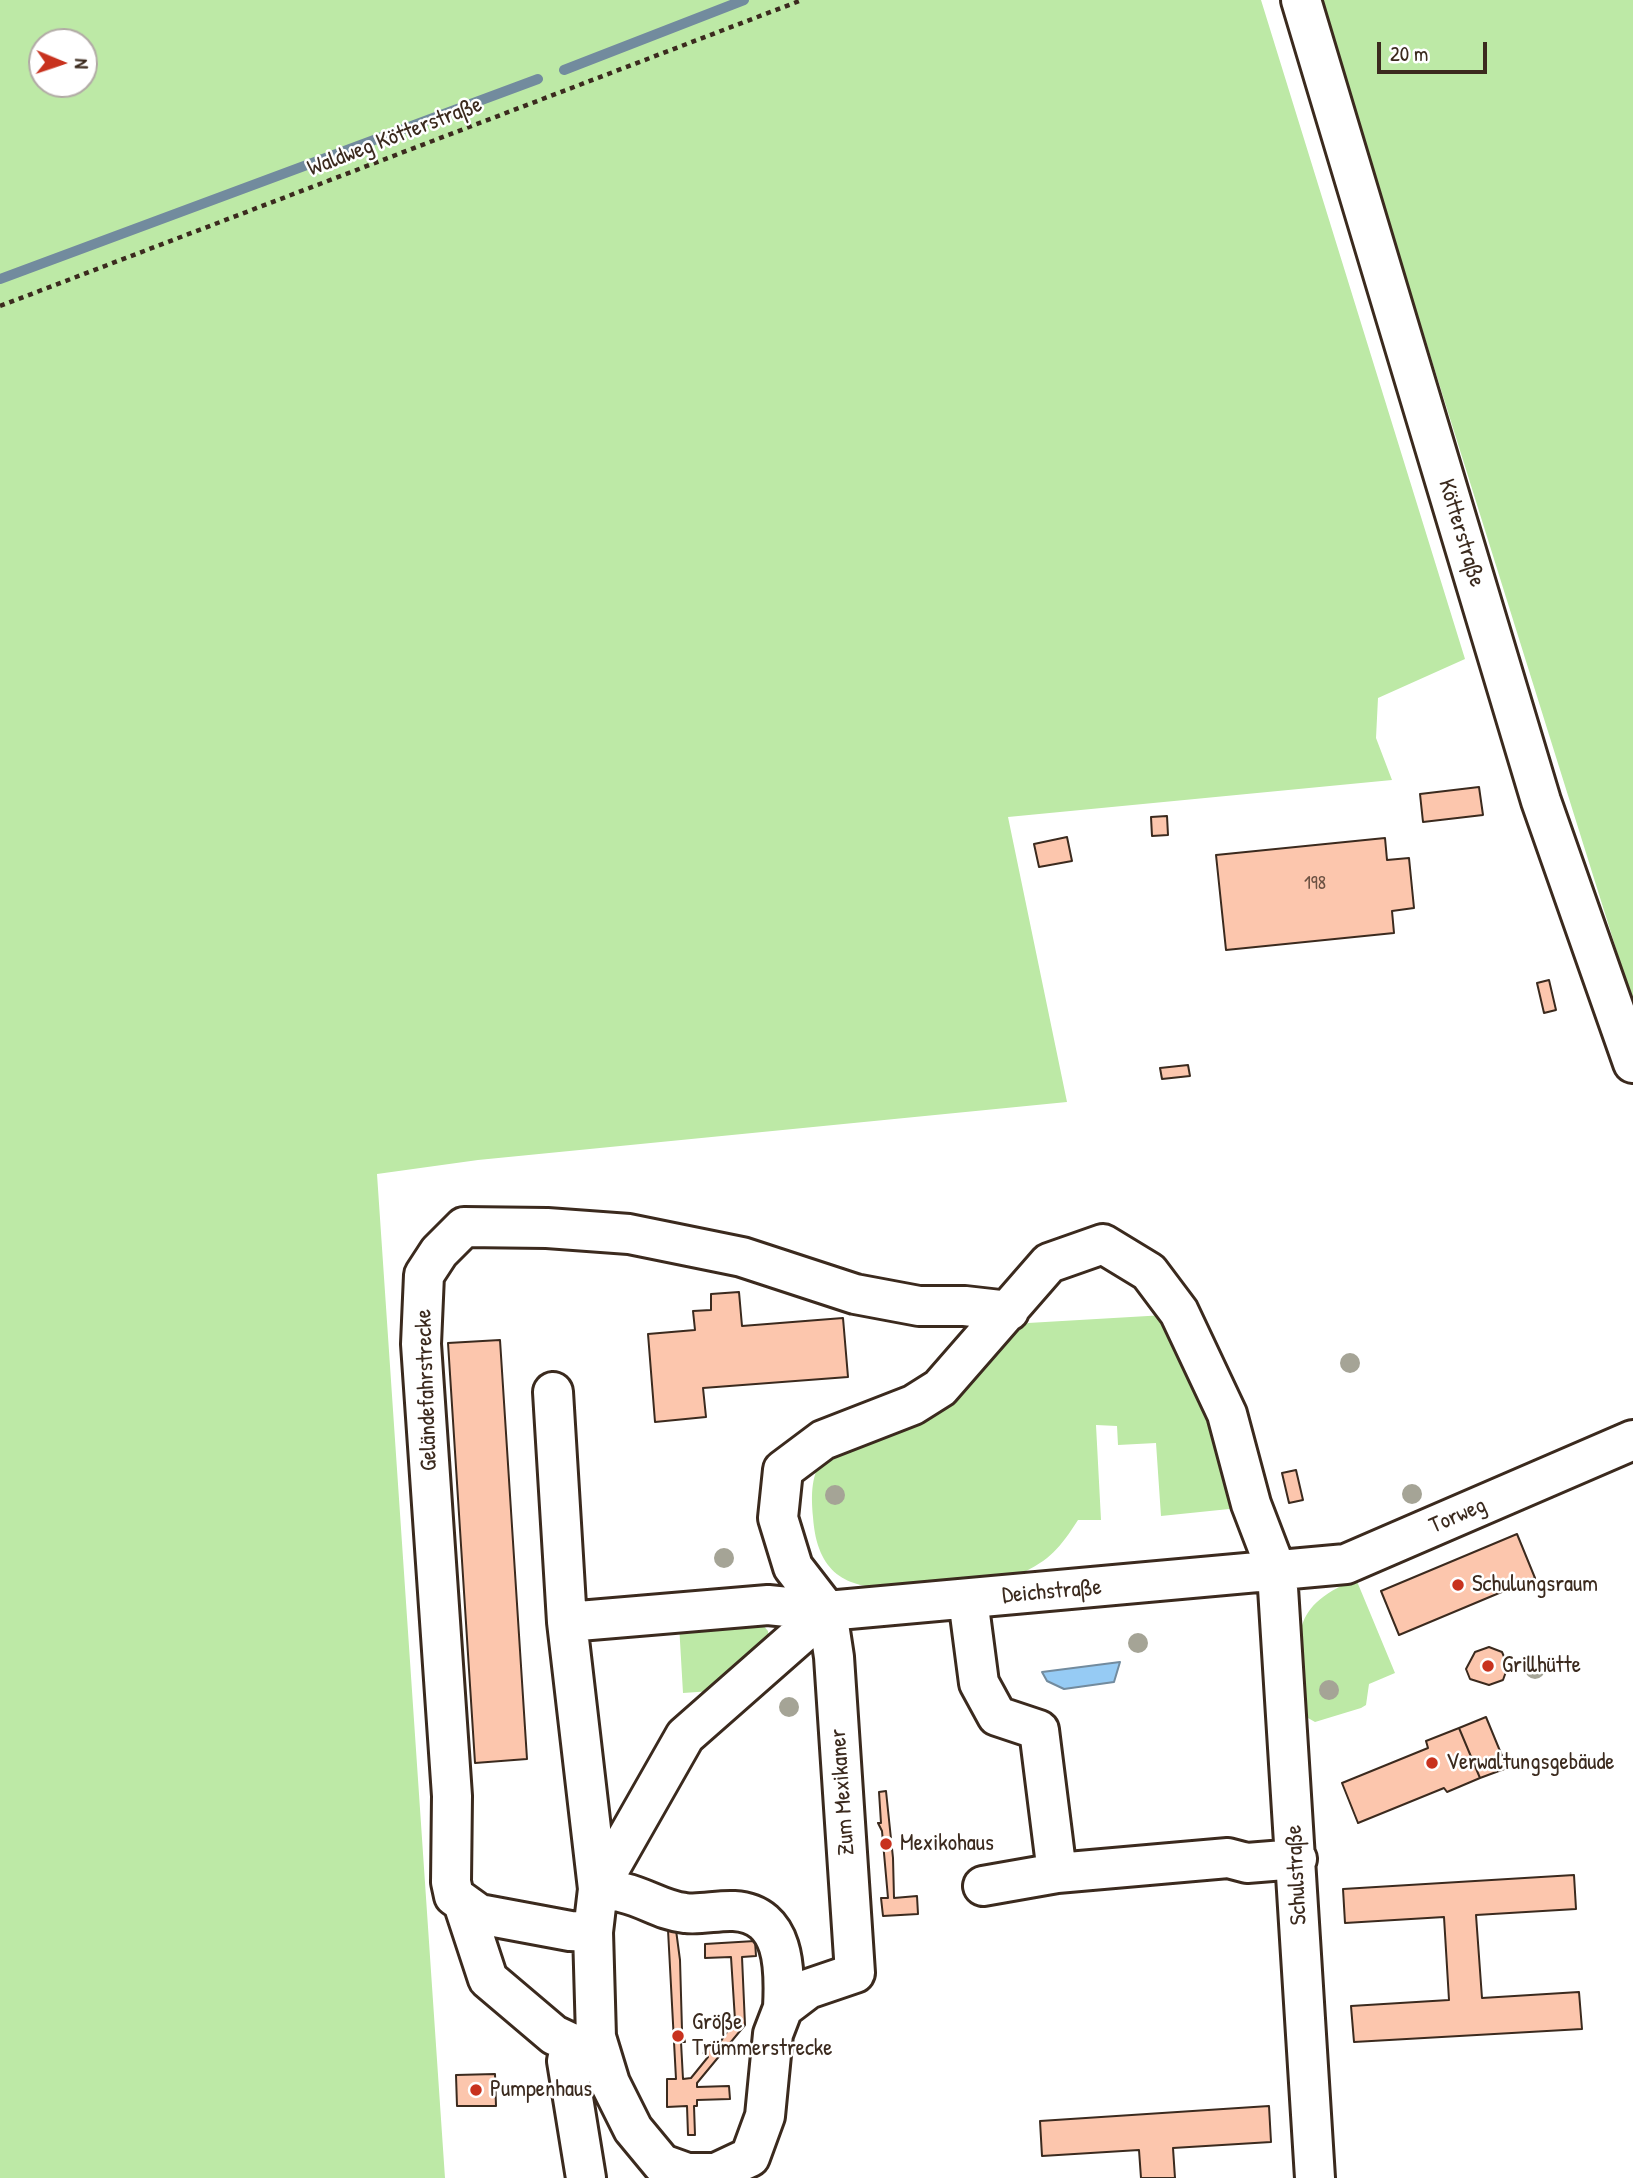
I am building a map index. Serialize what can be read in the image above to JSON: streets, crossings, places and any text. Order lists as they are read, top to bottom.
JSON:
{
  "streets": {
    "street": [
      "Kötterstraße",
      "Geländefahrstrecke",
      "Torweg",
      "Deichstraße",
      "Zum Mexikaner",
      "Schulstraße"
    ],
    "path": ["Waldweg Kötterstraße"]
  },
  "crossings": [
    ["Geländefahrstrecke", "Schulstraße"],
    ["Torweg", "Deichstraße"],
    ["Torweg", "Schulstraße"],
    ["Deichstraße", "Zum Mexikaner"],
    ["Deichstraße", "Schulstraße"]
  ],
  "places": [
    "Schulungsraum",
    "Grillhütte",
    "Verwaltungsgebäude",
    "Mexikohaus",
    "Größe Trümmerstrecke",
    "Pumpenhaus"
  ],
  "house_numbers": ["198"],
  "scale_bar": "20 m",
  "north": "right"
}
